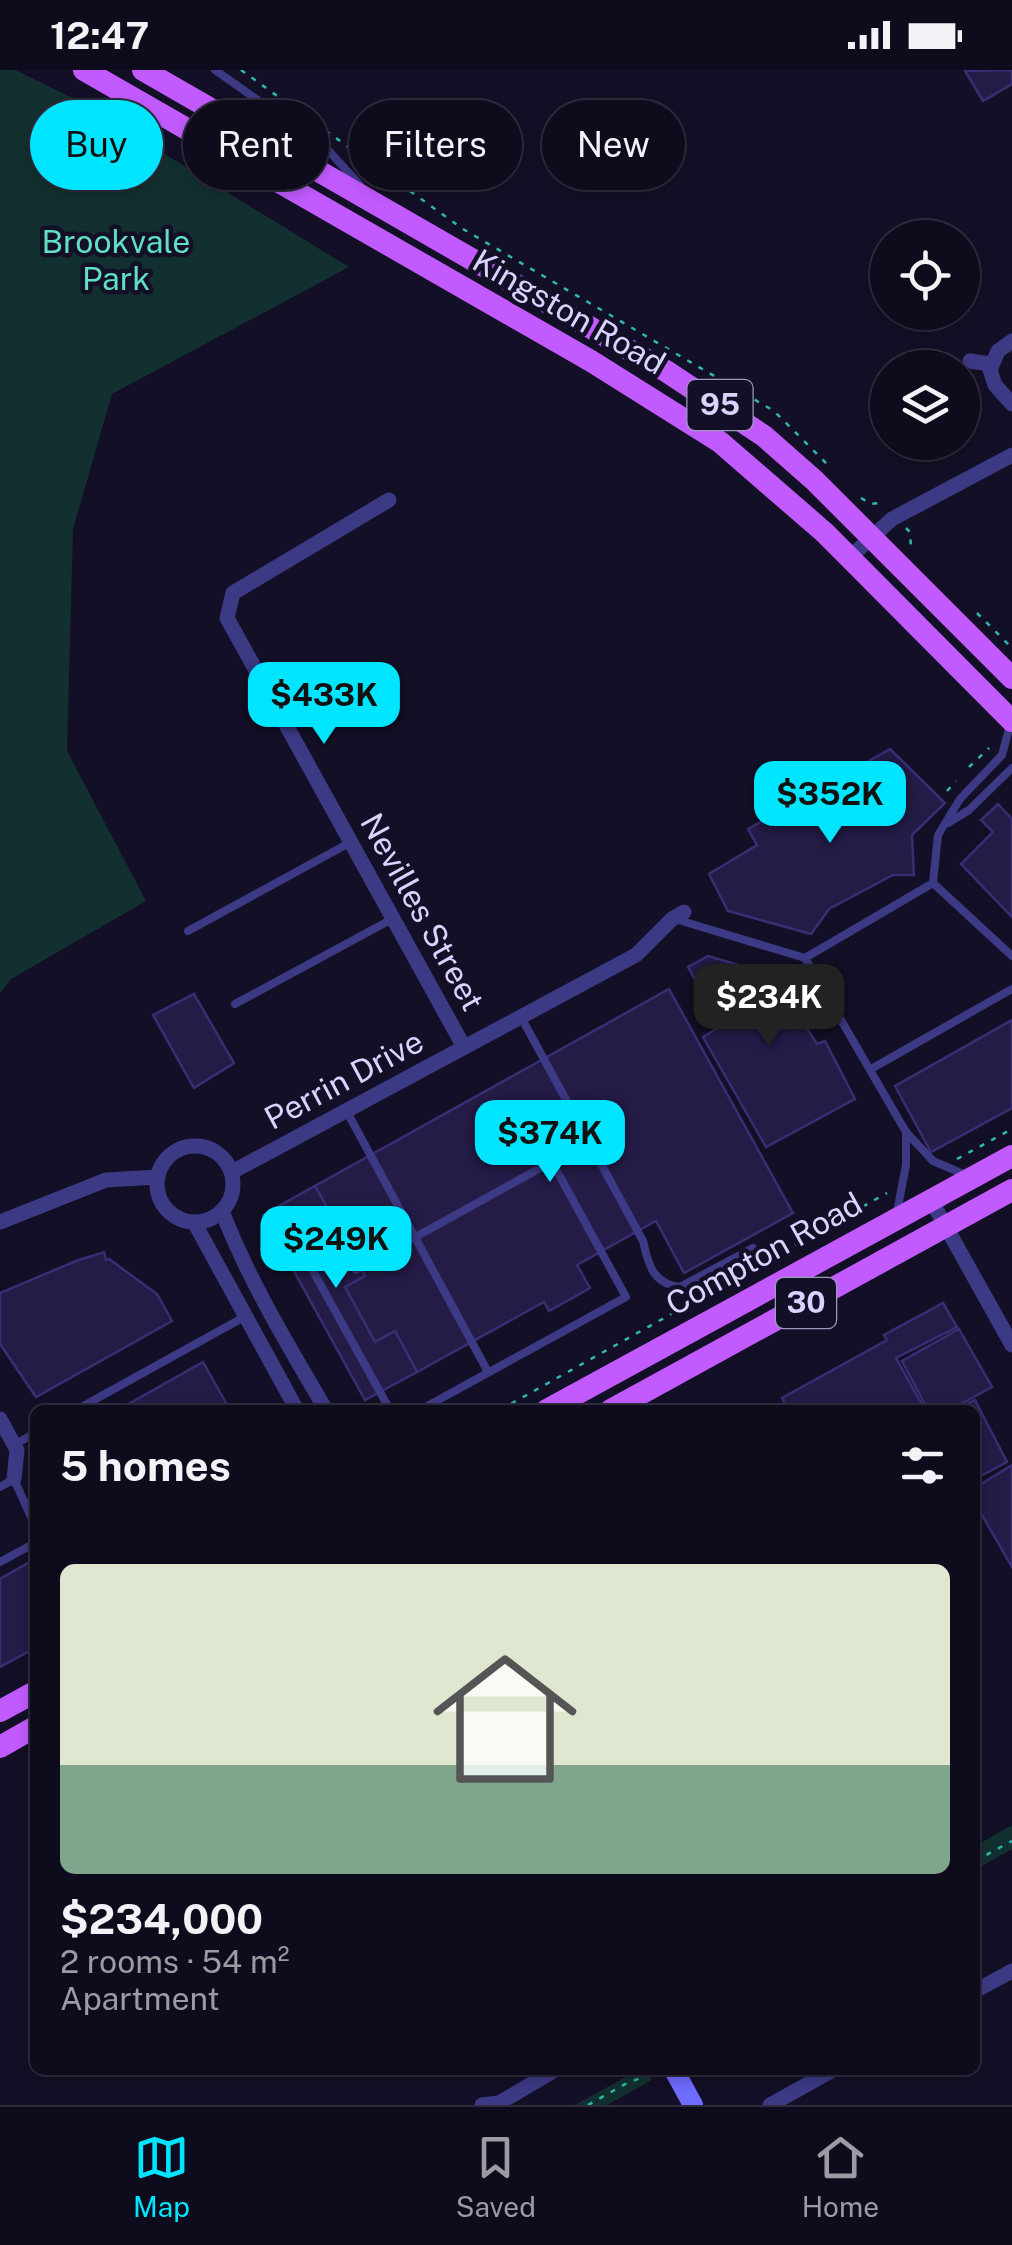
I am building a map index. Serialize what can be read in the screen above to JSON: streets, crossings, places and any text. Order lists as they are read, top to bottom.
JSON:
{
  "streets": {
    "main road": [
      "Kingston Road",
      "95",
      "Compton Road",
      "30"
    ],
    "street": ["Nevilles Street", "Perrin Drive"]
  },
  "crossings": [
    ["Nevilles Street", "Perrin Drive"]
  ],
  "parks": ["Brookvale Park"],
  "page": {
    "status": "12:47",
    "chip": [
      "Buy",
      "Rent",
      "Filters",
      "New"
    ],
    "price": [
      "$433K",
      "$352K",
      "$234K",
      "$374K",
      "$249K"
    ],
    "heading": "5 homes",
    "list": [
      {
        "name": "$234,000",
        "note": "2 rooms · 54 m² · Apartment"
      }
    ],
    "tabs": ["Map", "Saved", "Home"]
  }
}
